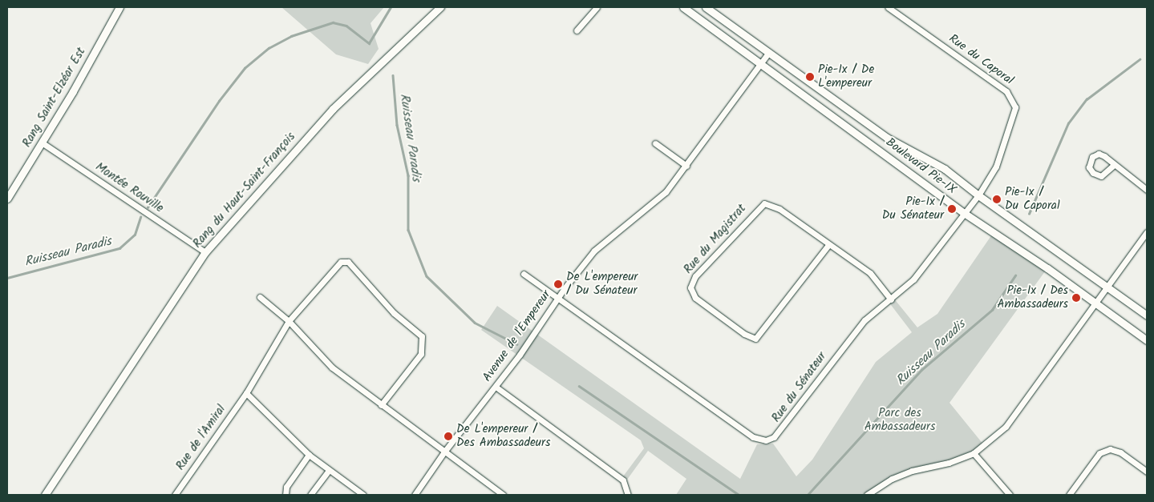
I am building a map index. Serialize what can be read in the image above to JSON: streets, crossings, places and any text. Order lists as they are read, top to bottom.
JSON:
{
  "streets": {
    "street": [
      "Rue du Caporal",
      "Rang Saint-Elzéar Est",
      "Boulevard Pie-IX",
      "Montée Rouville",
      "Rang du Haut-Saint-François",
      "Rue du Magistrat",
      "Avenue de l'Empereur",
      "Rue du Sénateur",
      "Rue de l'Amiral"
    ]
  },
  "crossings": [
    ["Rue du Caporal", "Boulevard Pie-IX"],
    ["Rue du Caporal", "Rue du Sénateur"],
    ["Rang Saint-Elzéar Est", "Montée Rouville"],
    ["Boulevard Pie-IX", "Avenue de l'Empereur"],
    ["Boulevard Pie-IX", "Rue du Sénateur"],
    ["Montée Rouville", "Rang du Haut-Saint-François"],
    ["Rue du Magistrat", "Rue du Sénateur"],
    ["Avenue de l'Empereur", "Rue du Sénateur"]
  ],
  "water": ["Ruisseau Paradis"],
  "parks": ["Parc des Ambassadeurs"],
  "places": [
    "Pie-Ix / De L'empereur",
    "Pie-Ix / Du Caporal",
    "Pie-Ix / Du Sénateur",
    "De L'empereur / Du Sénateur",
    "Pie-Ix / Des Ambassadeurs",
    "De L'empereur / Des Ambassadeurs"
  ]
}
